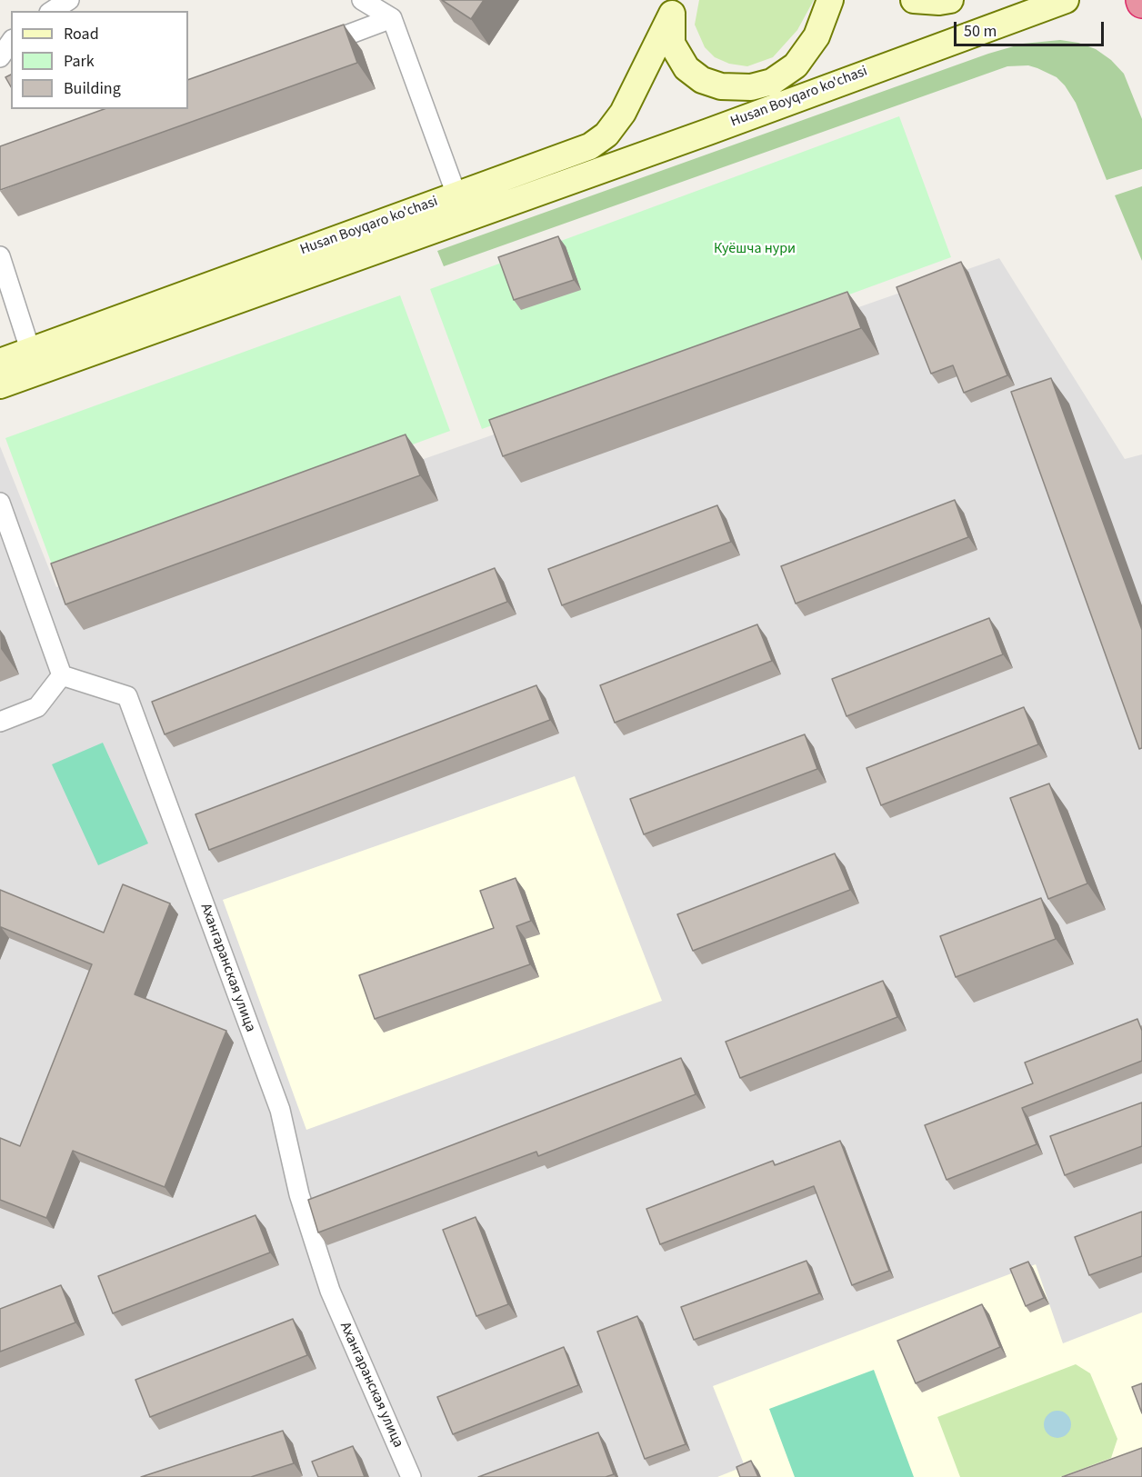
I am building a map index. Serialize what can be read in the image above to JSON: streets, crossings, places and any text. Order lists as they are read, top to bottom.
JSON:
{
  "streets": {
    "main road": ["Husan Boyqaro ko'chasi"],
    "street": ["Ахангаранская улица"]
  },
  "parks": ["Куёшча нури"],
  "legend": ["Road", "Park", "Building"],
  "scale_bar": "50 m"
}
